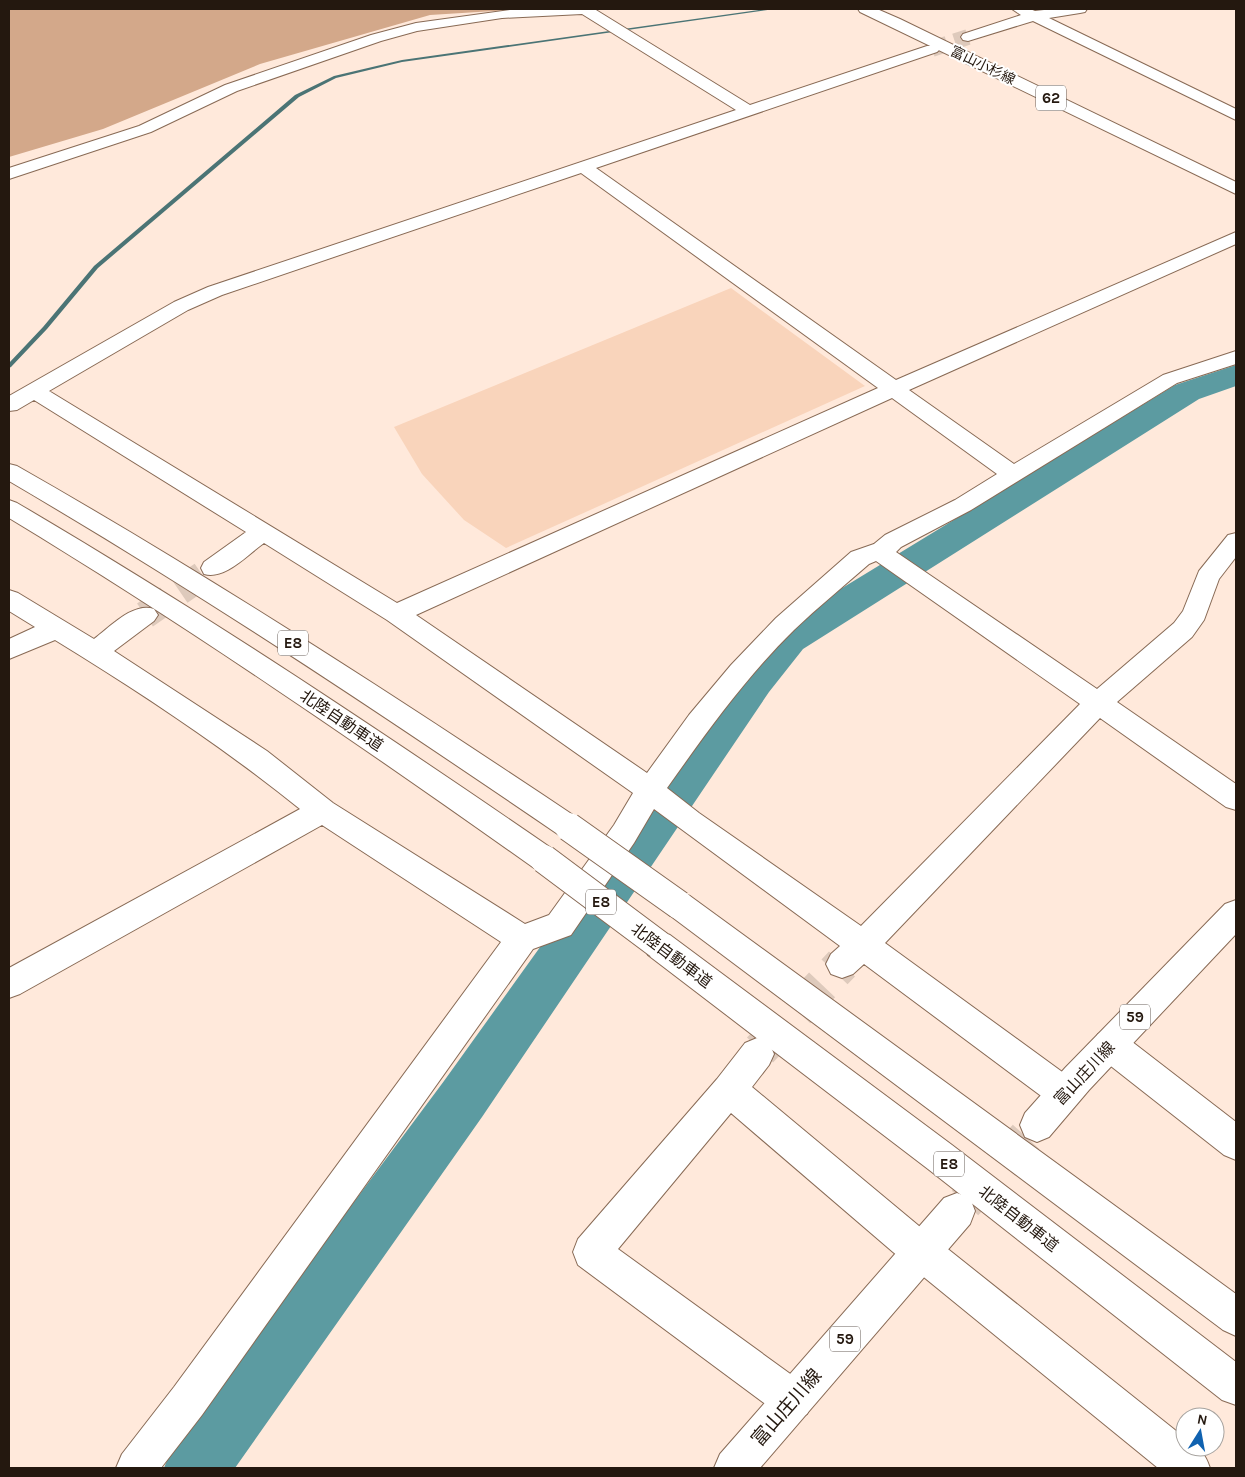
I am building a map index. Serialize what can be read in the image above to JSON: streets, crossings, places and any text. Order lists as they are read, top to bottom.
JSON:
{
  "streets": {
    "main road": [
      "富山小杉線",
      "62",
      "E8",
      "北陸自動車道",
      "59",
      "富山庄川線"
    ]
  },
  "north": "top"
}
